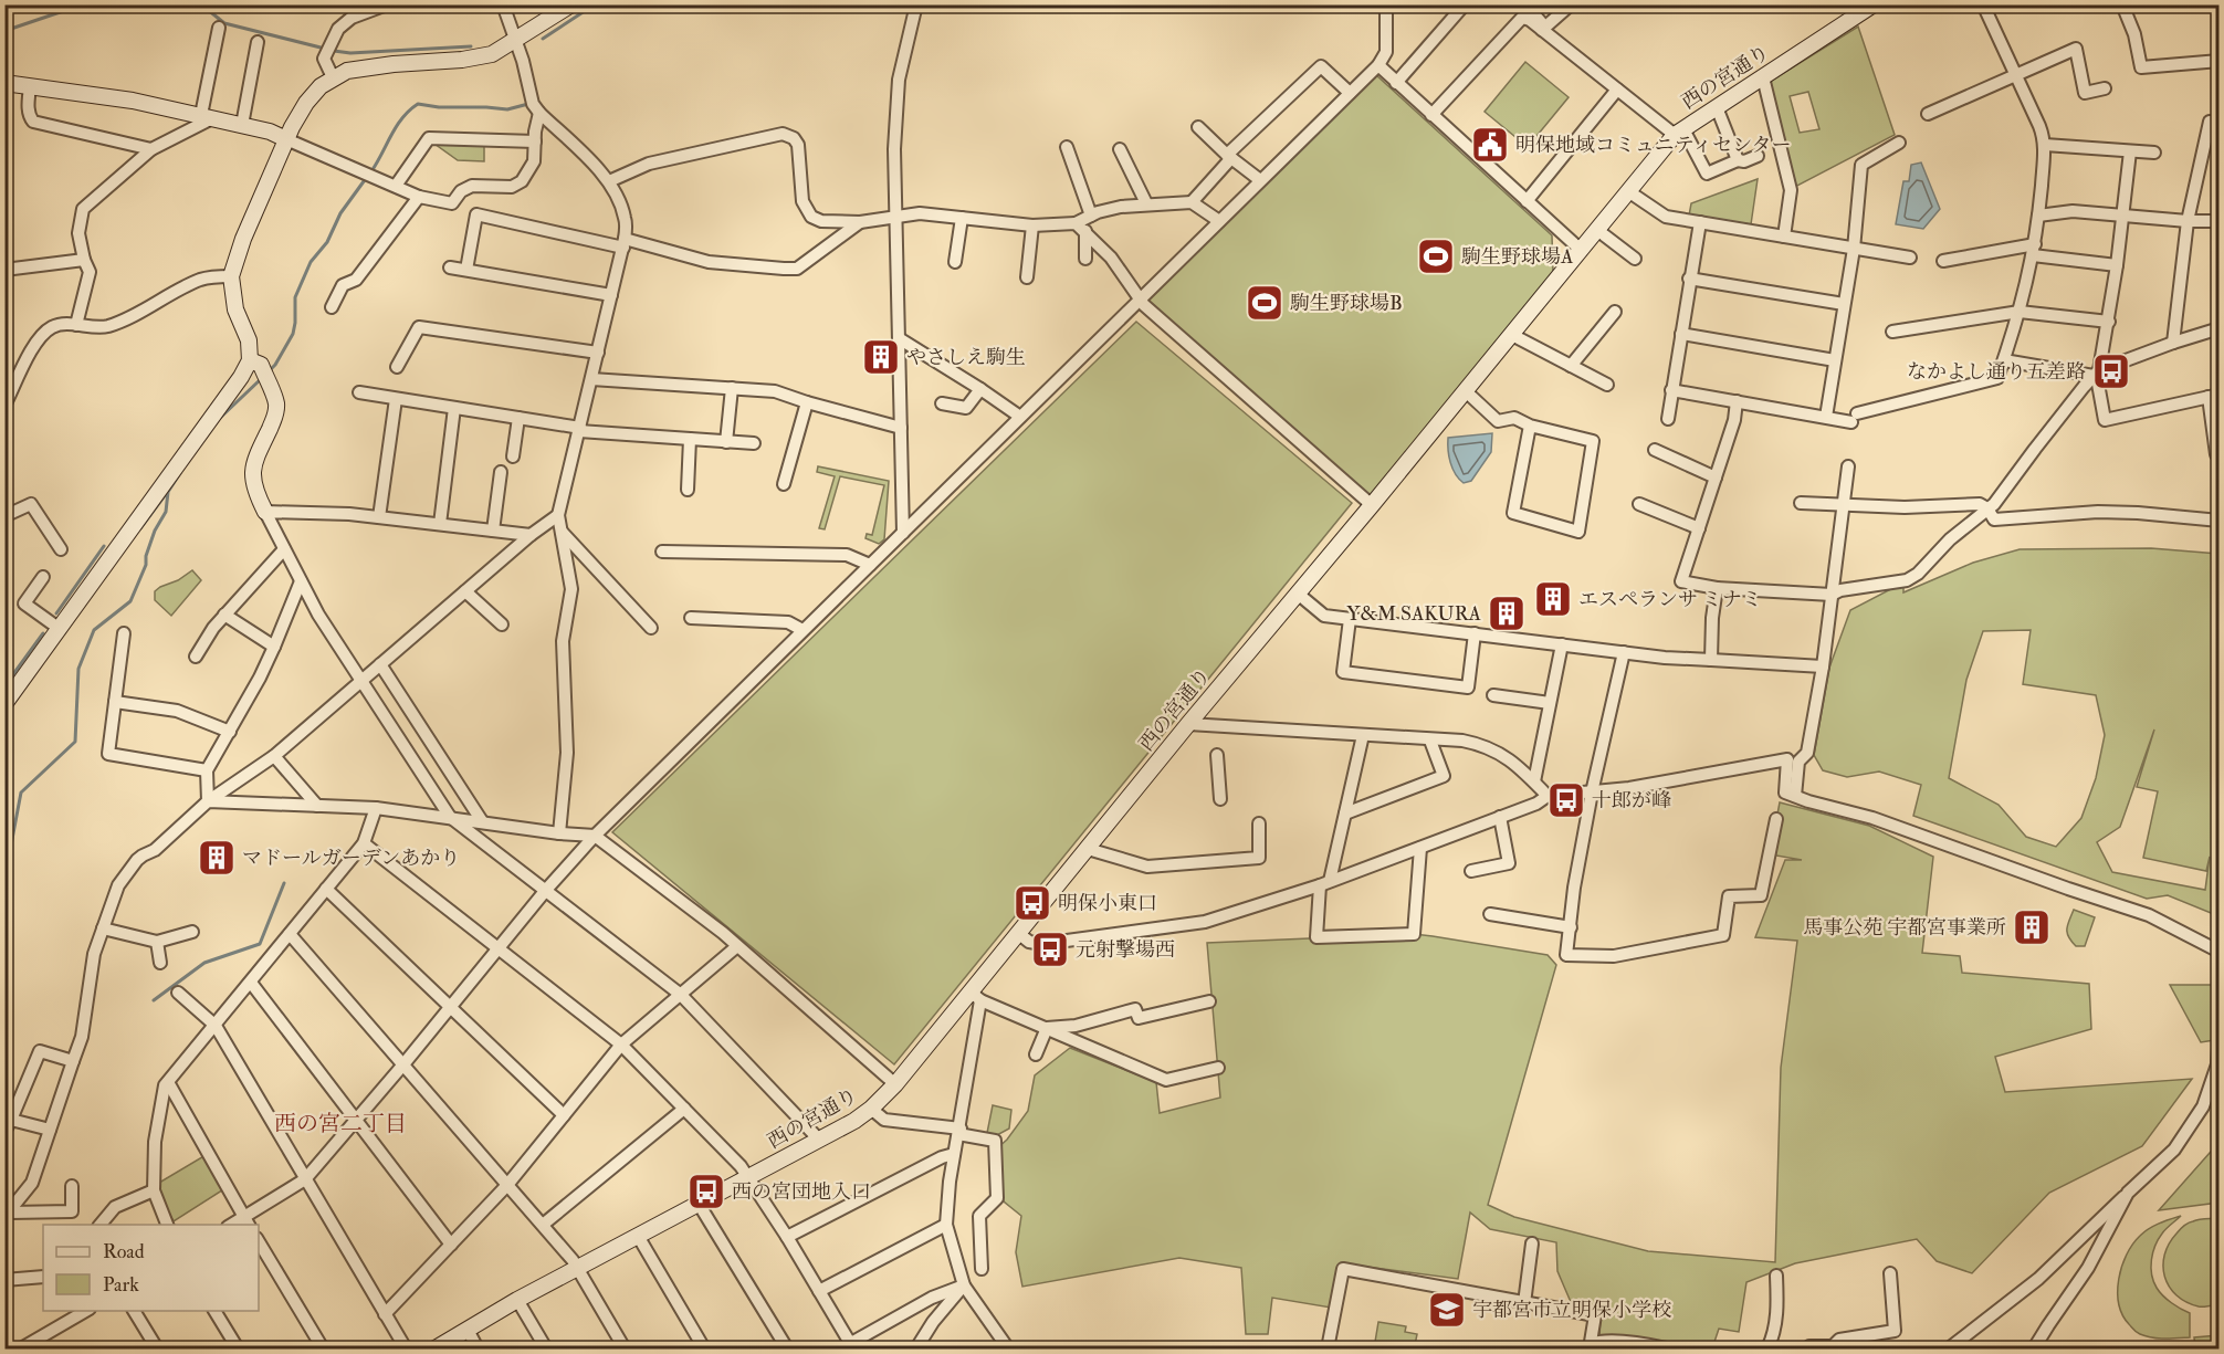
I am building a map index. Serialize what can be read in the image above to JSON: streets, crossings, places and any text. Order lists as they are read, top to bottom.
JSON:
{
  "streets": {
    "street": ["西の宮通り"]
  },
  "districts": ["西の宮二丁目"],
  "places": {
    "public building": ["明保地域コミュニティセンター"],
    "sports": ["駒生野球場A", "駒生野球場B"],
    "building": [
      "やさしえ駒生",
      "エスペランサ ミナミ",
      "Y&M SAKURA",
      "マドールガーデンあかり",
      "馬事公苑 宇都宮事業所"
    ],
    "bus stop": [
      "なかよし通り五差路",
      "十郎が峰",
      "明保小東口",
      "元射撃場西",
      "西の宮団地入口"
    ],
    "school or university": ["宇都宮市立明保小学校"]
  },
  "legend": ["Road", "Park"]
}
